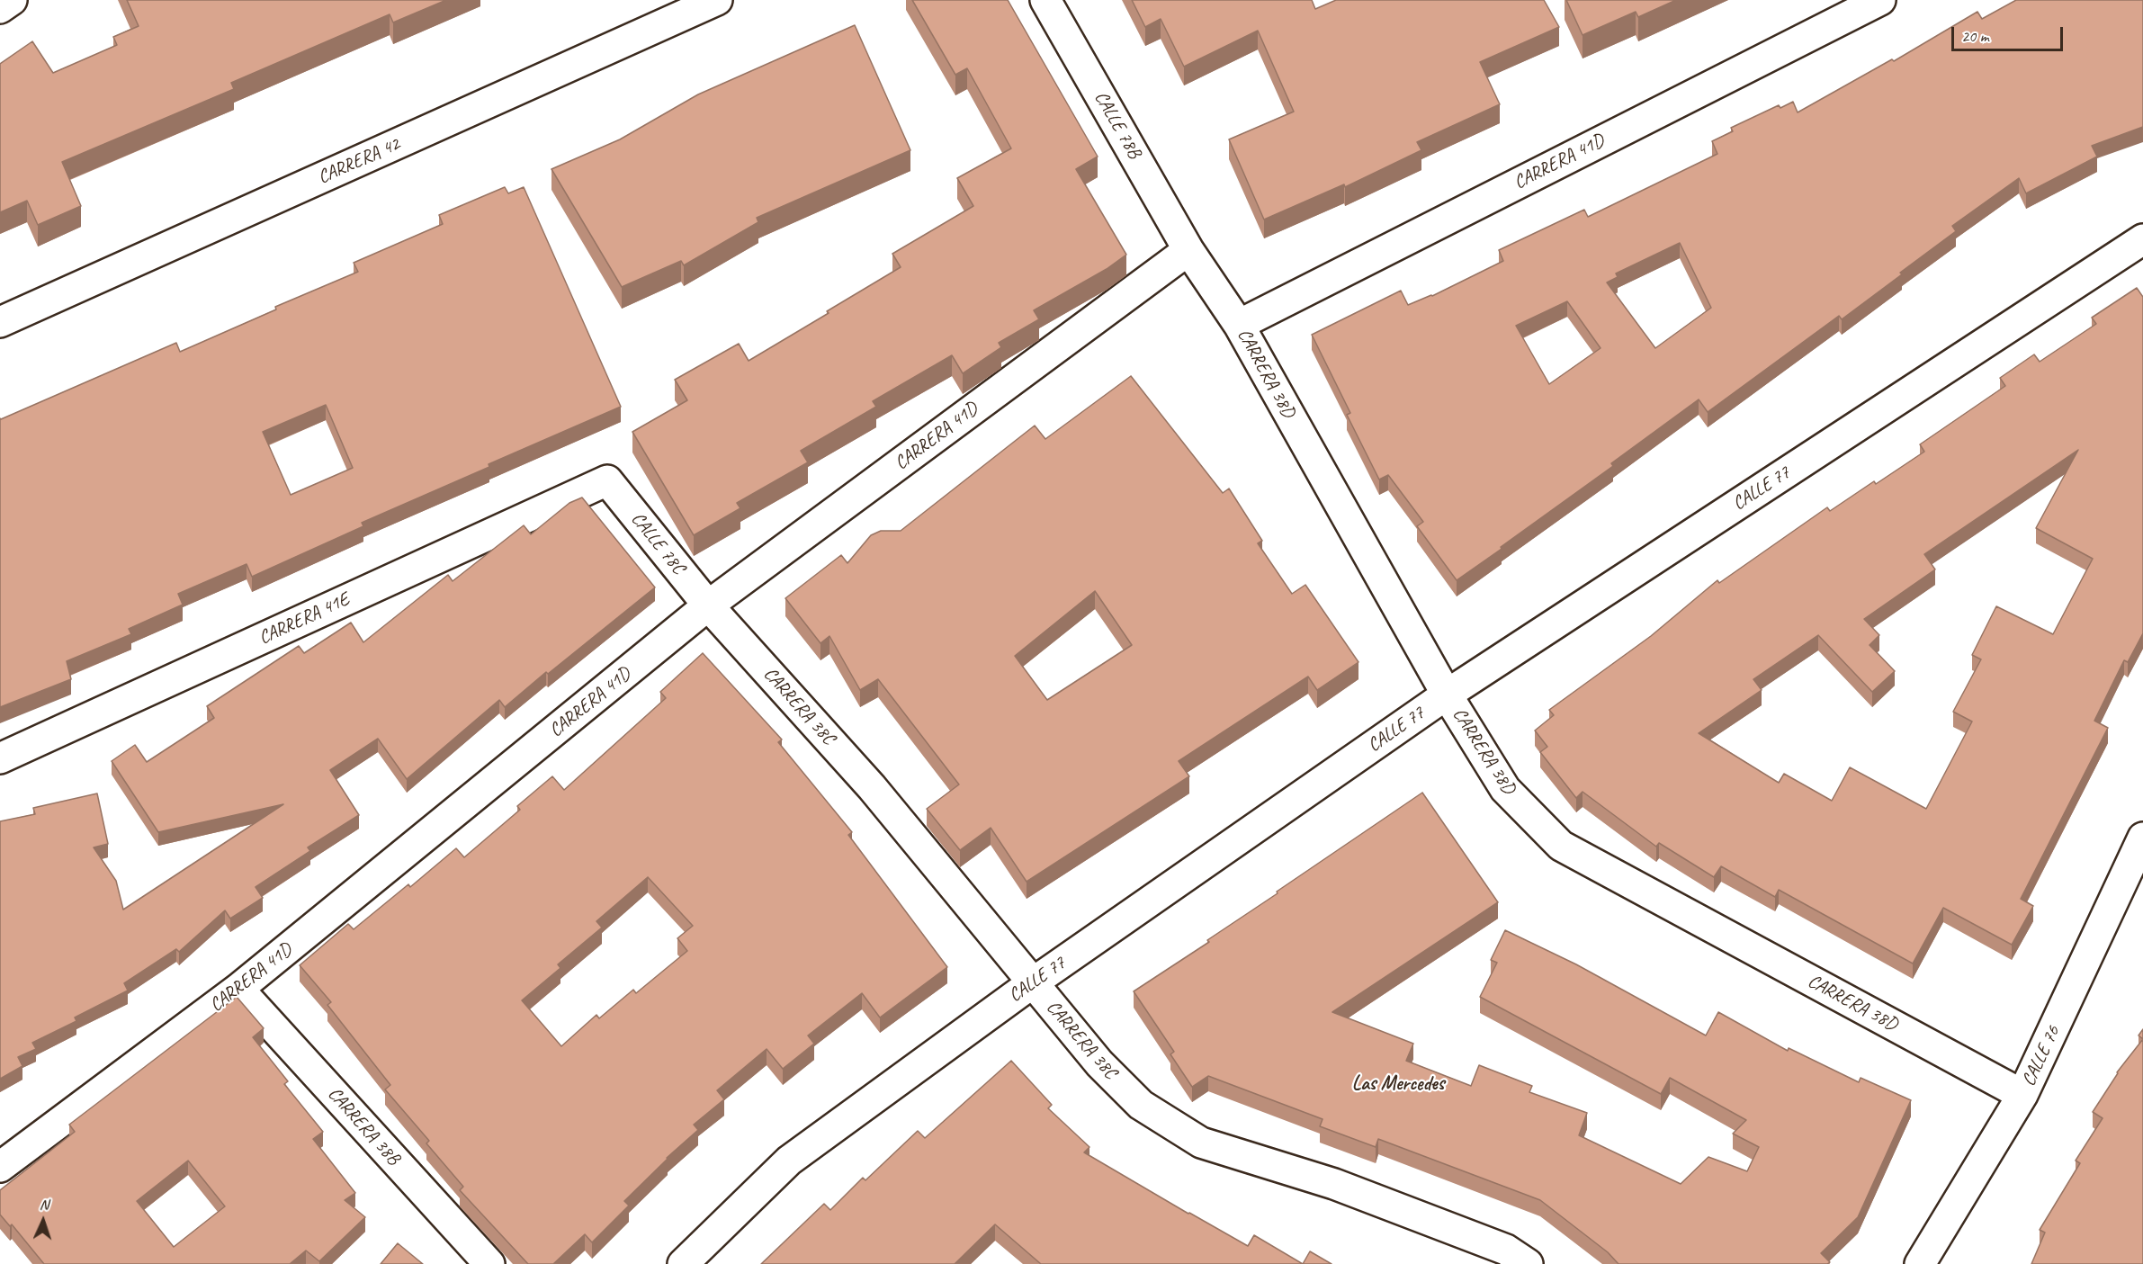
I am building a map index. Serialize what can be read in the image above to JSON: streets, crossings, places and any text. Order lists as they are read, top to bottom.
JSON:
{
  "streets": {
    "street": [
      "CALLE 78B",
      "CARRERA 42",
      "CARRERA 41D",
      "CARRERA 38D",
      "CALLE 77",
      "CALLE 78C",
      "CARRERA 41E",
      "CARRERA 38C",
      "CALLE 76",
      "CARRERA 38B"
    ]
  },
  "crossings": [
    ["CALLE 78B", "CARRERA 41D"],
    ["CALLE 78B", "CARRERA 38D"],
    ["CARRERA 41D", "CARRERA 38D"],
    ["CARRERA 41D", "CALLE 78C"],
    ["CARRERA 41D", "CARRERA 38C"],
    ["CARRERA 41D", "CARRERA 38B"],
    ["CARRERA 38D", "CALLE 77"],
    ["CARRERA 38D", "CALLE 76"],
    ["CALLE 77", "CARRERA 38C"],
    ["CALLE 78C", "CARRERA 41E"],
    ["CALLE 78C", "CARRERA 38C"]
  ],
  "districts": ["Las Mercedes"],
  "scale_bar": "20 m",
  "north": "top"
}
